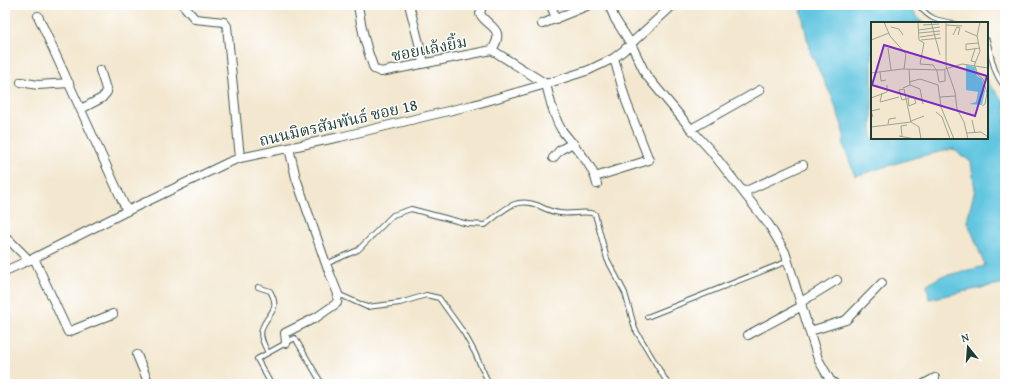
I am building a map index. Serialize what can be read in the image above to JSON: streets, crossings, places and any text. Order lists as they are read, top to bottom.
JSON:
{
  "streets": {
    "street": ["ซอยแล้งยิ้ม", "ถนนมิตรสัมพันธ์ ซอย 18"]
  },
  "crossings": [
    ["ซอยแล้งยิ้ม", "ถนนมิตรสัมพันธ์ ซอย 18"]
  ],
  "north": "top"
}
